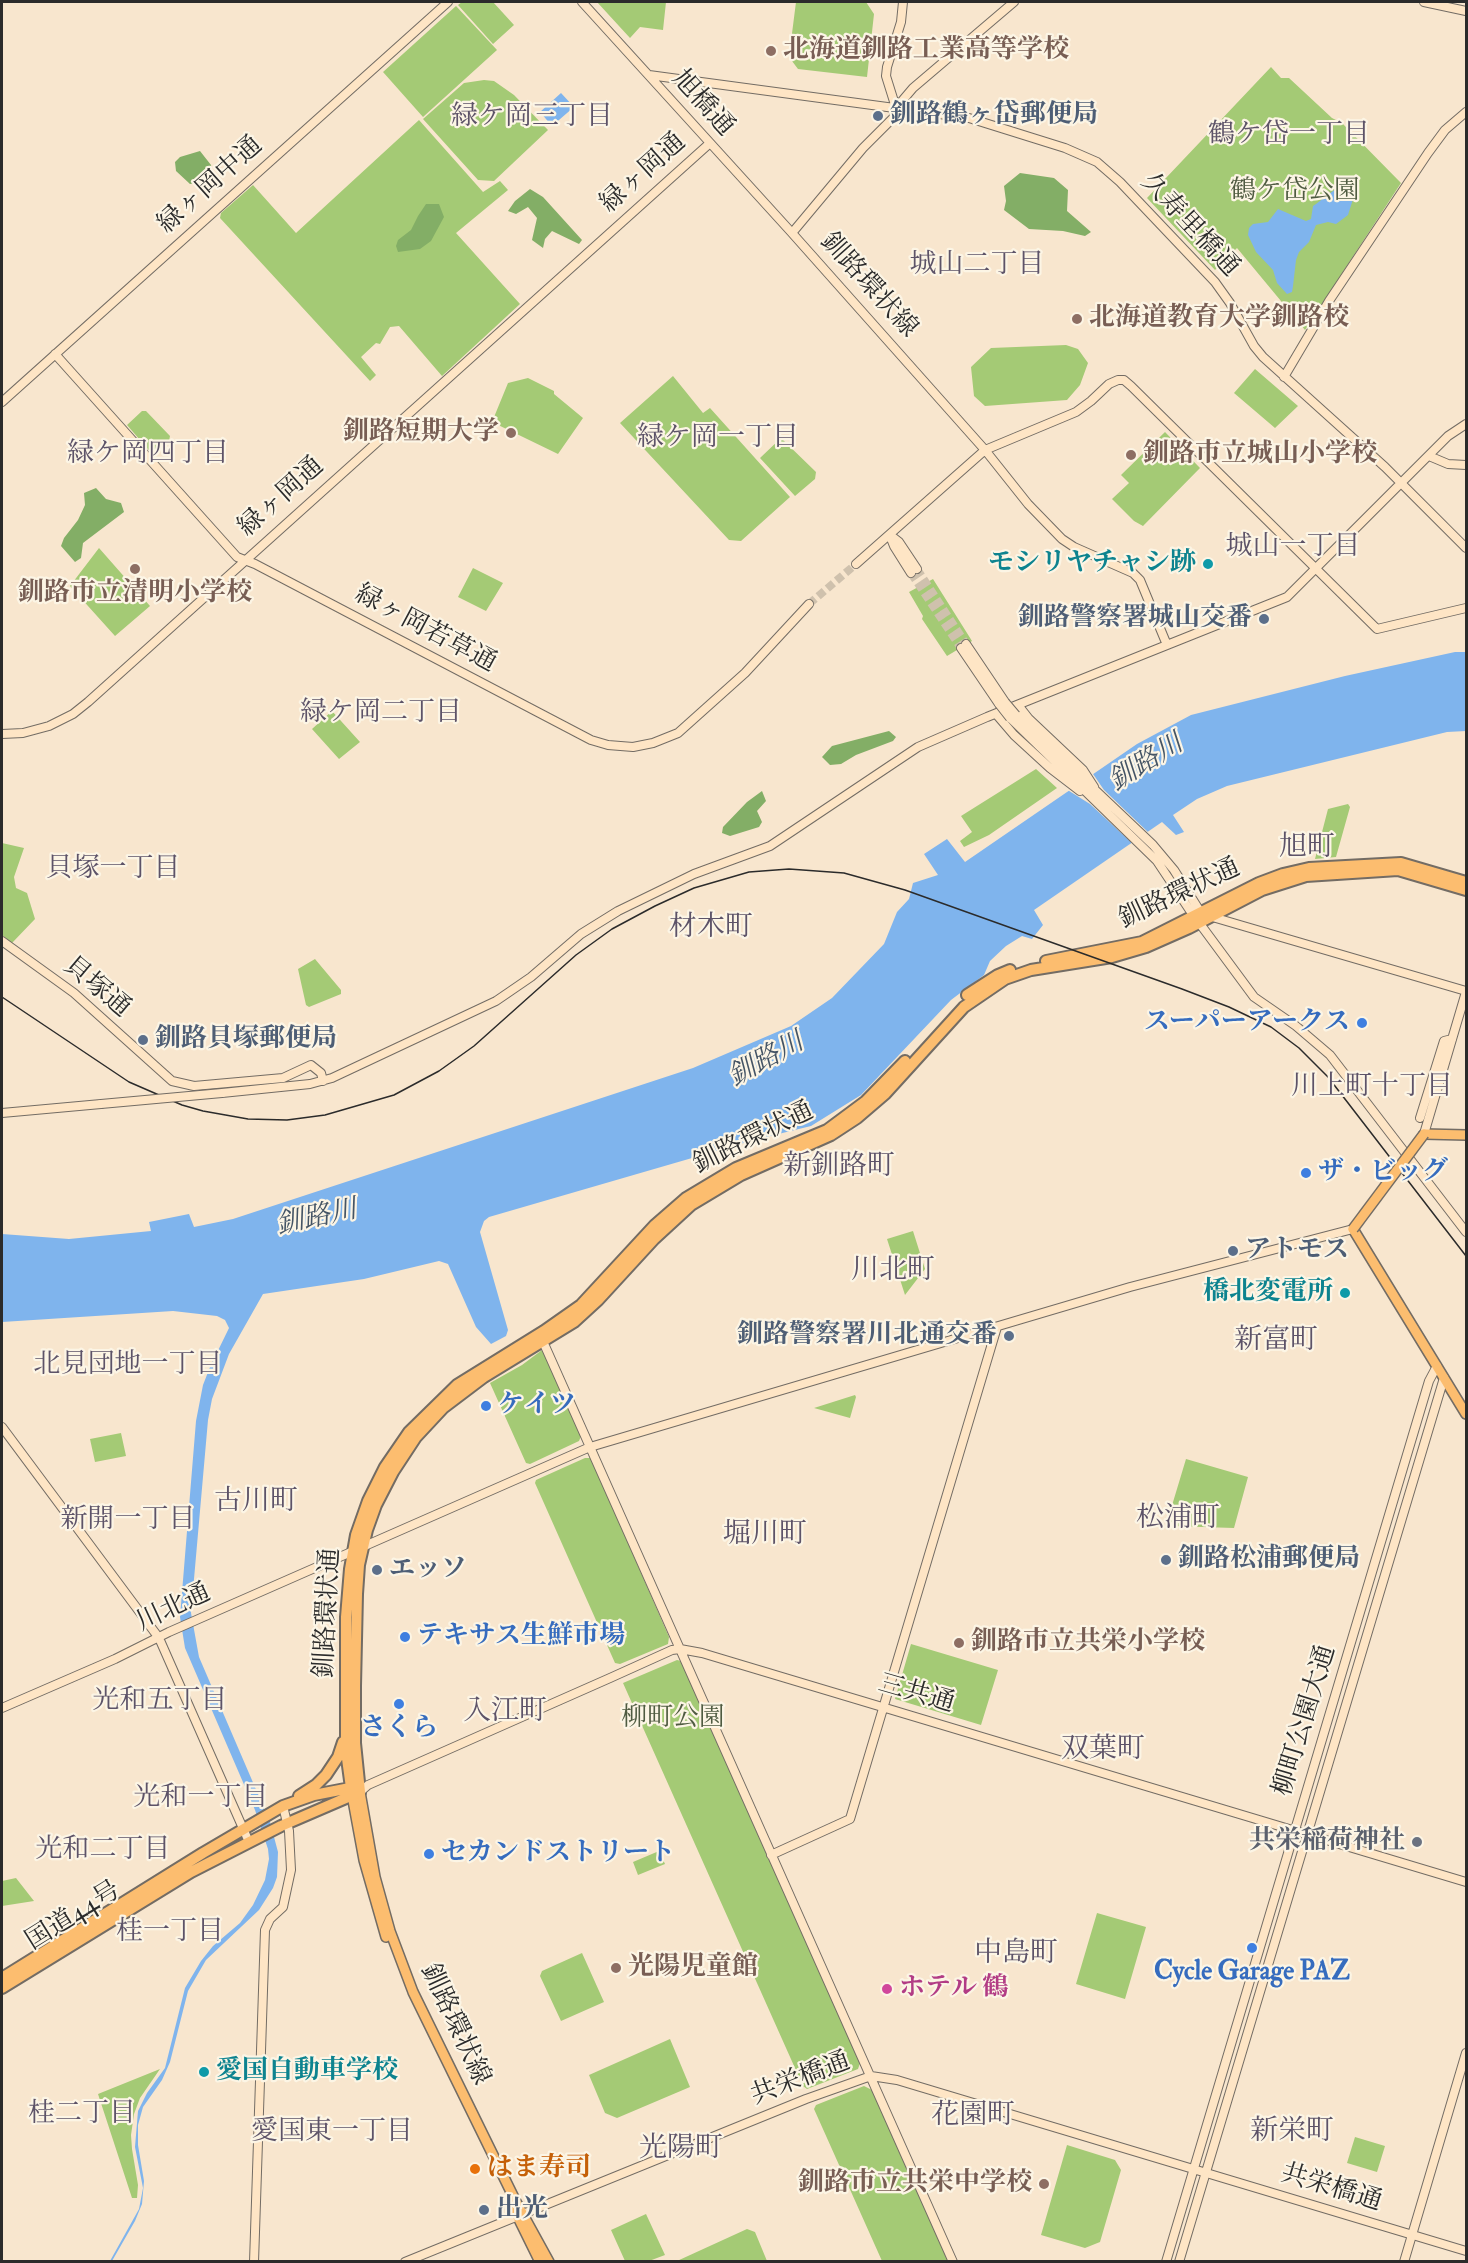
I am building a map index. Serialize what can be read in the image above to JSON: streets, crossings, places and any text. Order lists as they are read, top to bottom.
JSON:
{
  "streets": {
    "highway": ["釧路環状通", "国道44号"],
    "main road": ["釧路環状線"],
    "street": [
      "旭橋通",
      "緑ヶ岡通",
      "緑ヶ岡中通",
      "久寿里橋通",
      "緑ヶ岡若草通",
      "貝塚通",
      "川北通",
      "三共通",
      "柳町公園大通",
      "共栄橋通"
    ]
  },
  "crossings": [
    ["旭橋通", "緑ヶ岡通"],
    ["旭橋通", "久寿里橋通"],
    ["旭橋通", "釧路環状線"],
    ["緑ヶ岡通", "緑ヶ岡若草通"],
    ["緑ヶ岡中通", "緑ヶ岡若草通"],
    ["久寿里橋通", "釧路環状線"],
    ["釧路環状線", "釧路環状通"],
    ["釧路環状線", "国道44号"],
    ["釧路環状線", "共栄橋通"],
    ["釧路環状通", "川北通"],
    ["釧路環状通", "国道44号"],
    ["三共通", "柳町公園大通"],
    ["柳町公園大通", "共栄橋通"]
  ],
  "districts": [
    "緑ケ岡三丁目",
    "鶴ケ岱一丁目",
    "城山二丁目",
    "緑ケ岡一丁目",
    "緑ケ岡四丁目",
    "城山一丁目",
    "緑ケ岡二丁目",
    "旭町",
    "貝塚一丁目",
    "材木町",
    "川上町十丁目",
    "新釧路町",
    "川北町",
    "新富町",
    "北見団地一丁目",
    "古川町",
    "松浦町",
    "新開一丁目",
    "堀川町",
    "光和五丁目",
    "入江町",
    "双葉町",
    "光和一丁目",
    "光和二丁目",
    "桂一丁目",
    "中島町",
    "桂二丁目",
    "花園町",
    "愛国東一丁目",
    "新栄町",
    "光陽町"
  ],
  "water": ["釧路川"],
  "parks": ["鶴ケ岱公園", "柳町公園"],
  "places": [
    "北海道釧路工業高等学校",
    "釧路鶴ヶ岱郵便局",
    "北海道教育大学釧路校",
    "釧路短期大学",
    "釧路市立城山小学校",
    "モシリヤチャシ跡",
    "釧路市立清明小学校",
    "釧路警察署城山交番",
    "スーパーアークス",
    "釧路貝塚郵便局",
    "ザ・ビッグ",
    "アトモス",
    "橋北変電所",
    "釧路警察署川北通交番",
    "ケイツ",
    "釧路松浦郵便局",
    "エッソ",
    "テキサス生鮮市場",
    "釧路市立共栄小学校",
    "さくら",
    "共栄稲荷神社",
    "セカンドストリート",
    "Cycle Garage PAZ",
    "光陽児童館",
    "ホテル 鶴",
    "愛国自動車学校",
    "はま寿司",
    "釧路市立共栄中学校",
    "出光"
  ]
}
